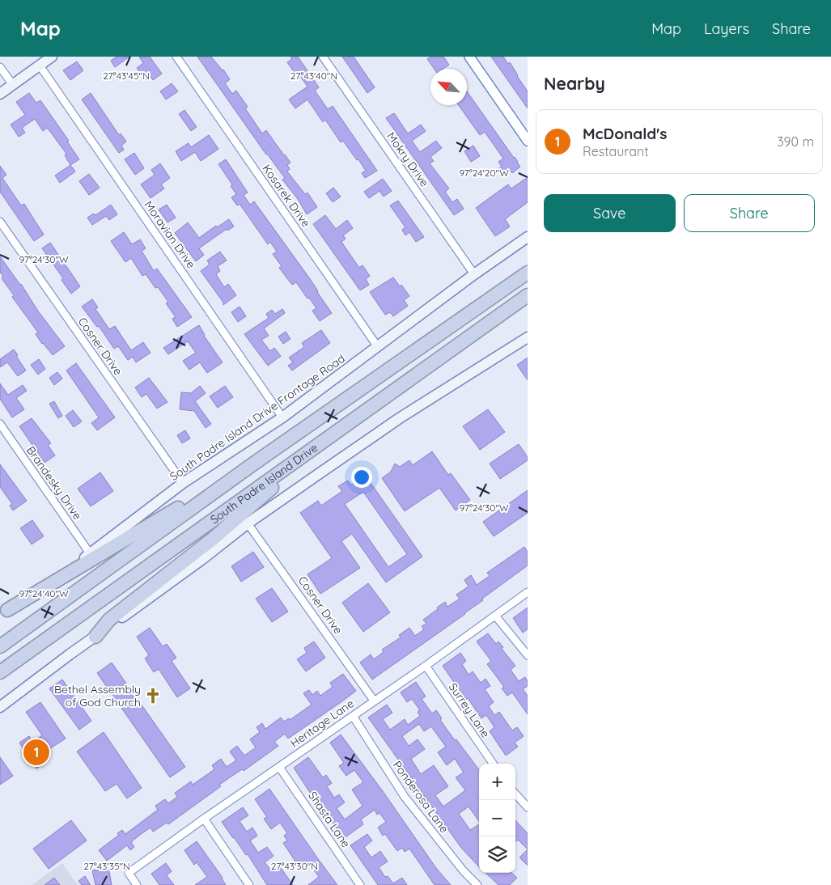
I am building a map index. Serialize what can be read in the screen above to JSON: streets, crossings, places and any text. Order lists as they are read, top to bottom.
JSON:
{
  "streets": {
    "highway": ["South Padre Island Drive"],
    "main road": ["South Padre Island Drive Frontage Road"],
    "street": [
      "Mokry Drive",
      "Kosarek Drive",
      "Moravian Drive",
      "Cosner Drive",
      "Brandesky Drive",
      "Surrey Lane",
      "Heritage Lane",
      "Ponderosa Lane",
      "Shasta Lane"
    ]
  },
  "crossings": [
    ["Mokry Drive", "South Padre Island Drive Frontage Road"],
    ["Kosarek Drive", "South Padre Island Drive Frontage Road"],
    ["Moravian Drive", "South Padre Island Drive Frontage Road"],
    ["Cosner Drive", "South Padre Island Drive Frontage Road"],
    ["Cosner Drive", "Heritage Lane"],
    ["South Padre Island Drive Frontage Road", "Brandesky Drive"],
    ["Surrey Lane", "Heritage Lane"],
    ["Heritage Lane", "Ponderosa Lane"],
    ["Heritage Lane", "Shasta Lane"]
  ],
  "places": {
    "church": ["Bethel Assembly of God Church"]
  },
  "north": "top left",
  "page": {
    "header": "Map",
    "nav": ["Map", "Layers", "Share"],
    "heading": "Nearby",
    "list": [
      {
        "mark": "1",
        "name": "McDonald's",
        "note": "Restaurant",
        "value": "390 m"
      }
    ],
    "buttons": ["Save", "Share"],
    "pins": "1",
    "map_buttons": ["+", "−"]
  },
  "coordinates": [
    "27°43'45\"N",
    "27°43'40\"N",
    "97°24'20\"W",
    "97°24'30\"W",
    "97°24'40\"W",
    "27°43'35\"N",
    "27°43'30\"N"
  ]
}
